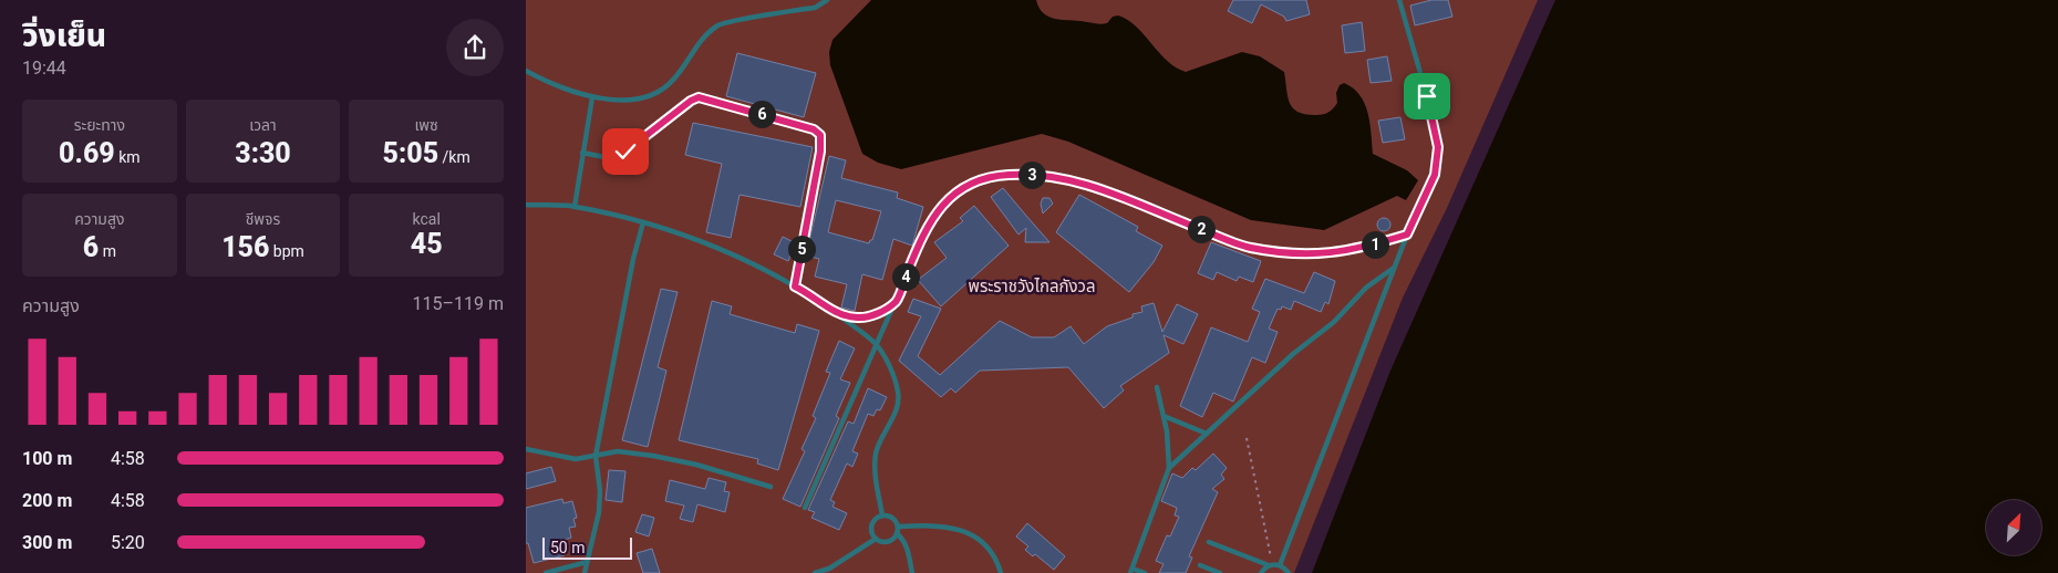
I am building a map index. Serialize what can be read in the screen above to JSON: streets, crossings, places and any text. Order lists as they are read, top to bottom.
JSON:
{
  "parks": ["พระราชวังไกลกังวล"],
  "scale_bar": "50 m",
  "north": "top right",
  "page": {
    "heading": ["วิ่งเย็น", "19:44"],
    "stats": [
      ["ระยะทาง", "0.69 km"],
      ["เวลา", "3:30"],
      ["เพซ", "5:05 /km"],
      ["ความสูง", "6 m"],
      ["ชีพจร", "156 bpm"],
      ["kcal", "45"]
    ],
    "pins": [
      "6",
      "3",
      "2",
      "1",
      "5",
      "4"
    ],
    "chart": ["ความสูง", "115–119 m"],
    "list": [
      {
        "name": "100 m",
        "note": "4:58"
      },
      {
        "name": "200 m",
        "note": "4:58"
      },
      {
        "name": "300 m",
        "note": "5:20"
      }
    ],
    "scale": "50 m"
  }
}
